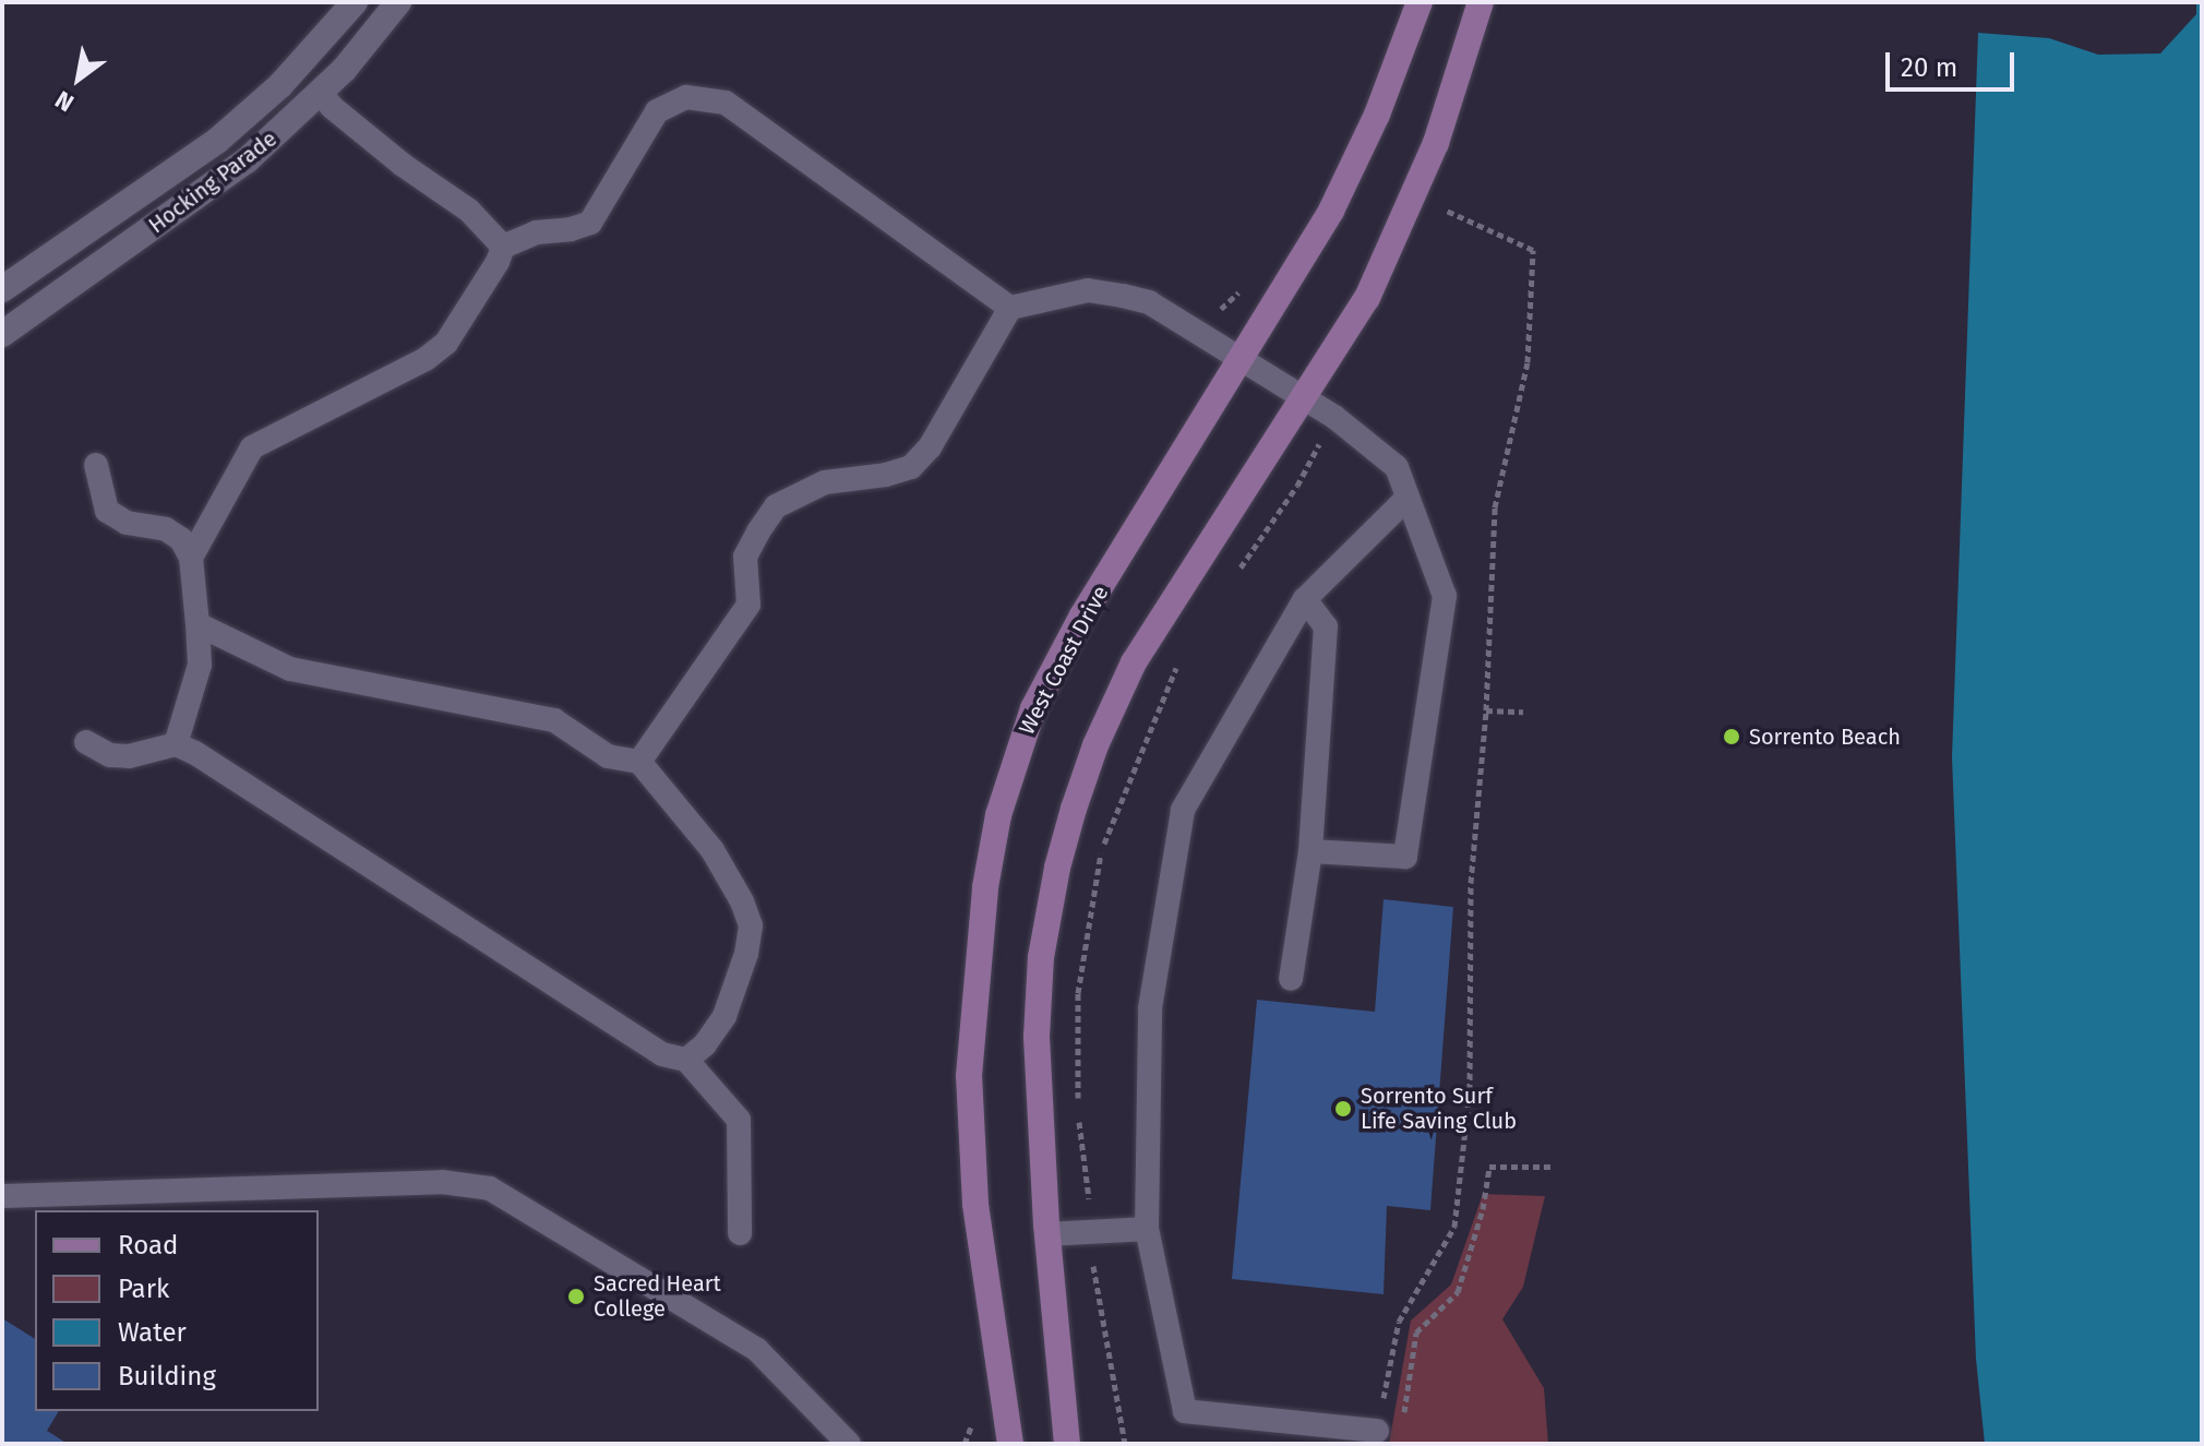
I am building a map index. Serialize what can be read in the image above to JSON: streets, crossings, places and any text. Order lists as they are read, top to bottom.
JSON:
{
  "streets": {
    "main road": ["West Coast Drive"],
    "street": ["Hocking Parade"]
  },
  "places": ["Sorrento Beach", "Sorrento Surf Life Saving Club", "Sacred Heart College"],
  "legend": [
    "Road",
    "Park",
    "Water",
    "Building"
  ],
  "scale_bar": "20 m",
  "north": "bottom left"
}
